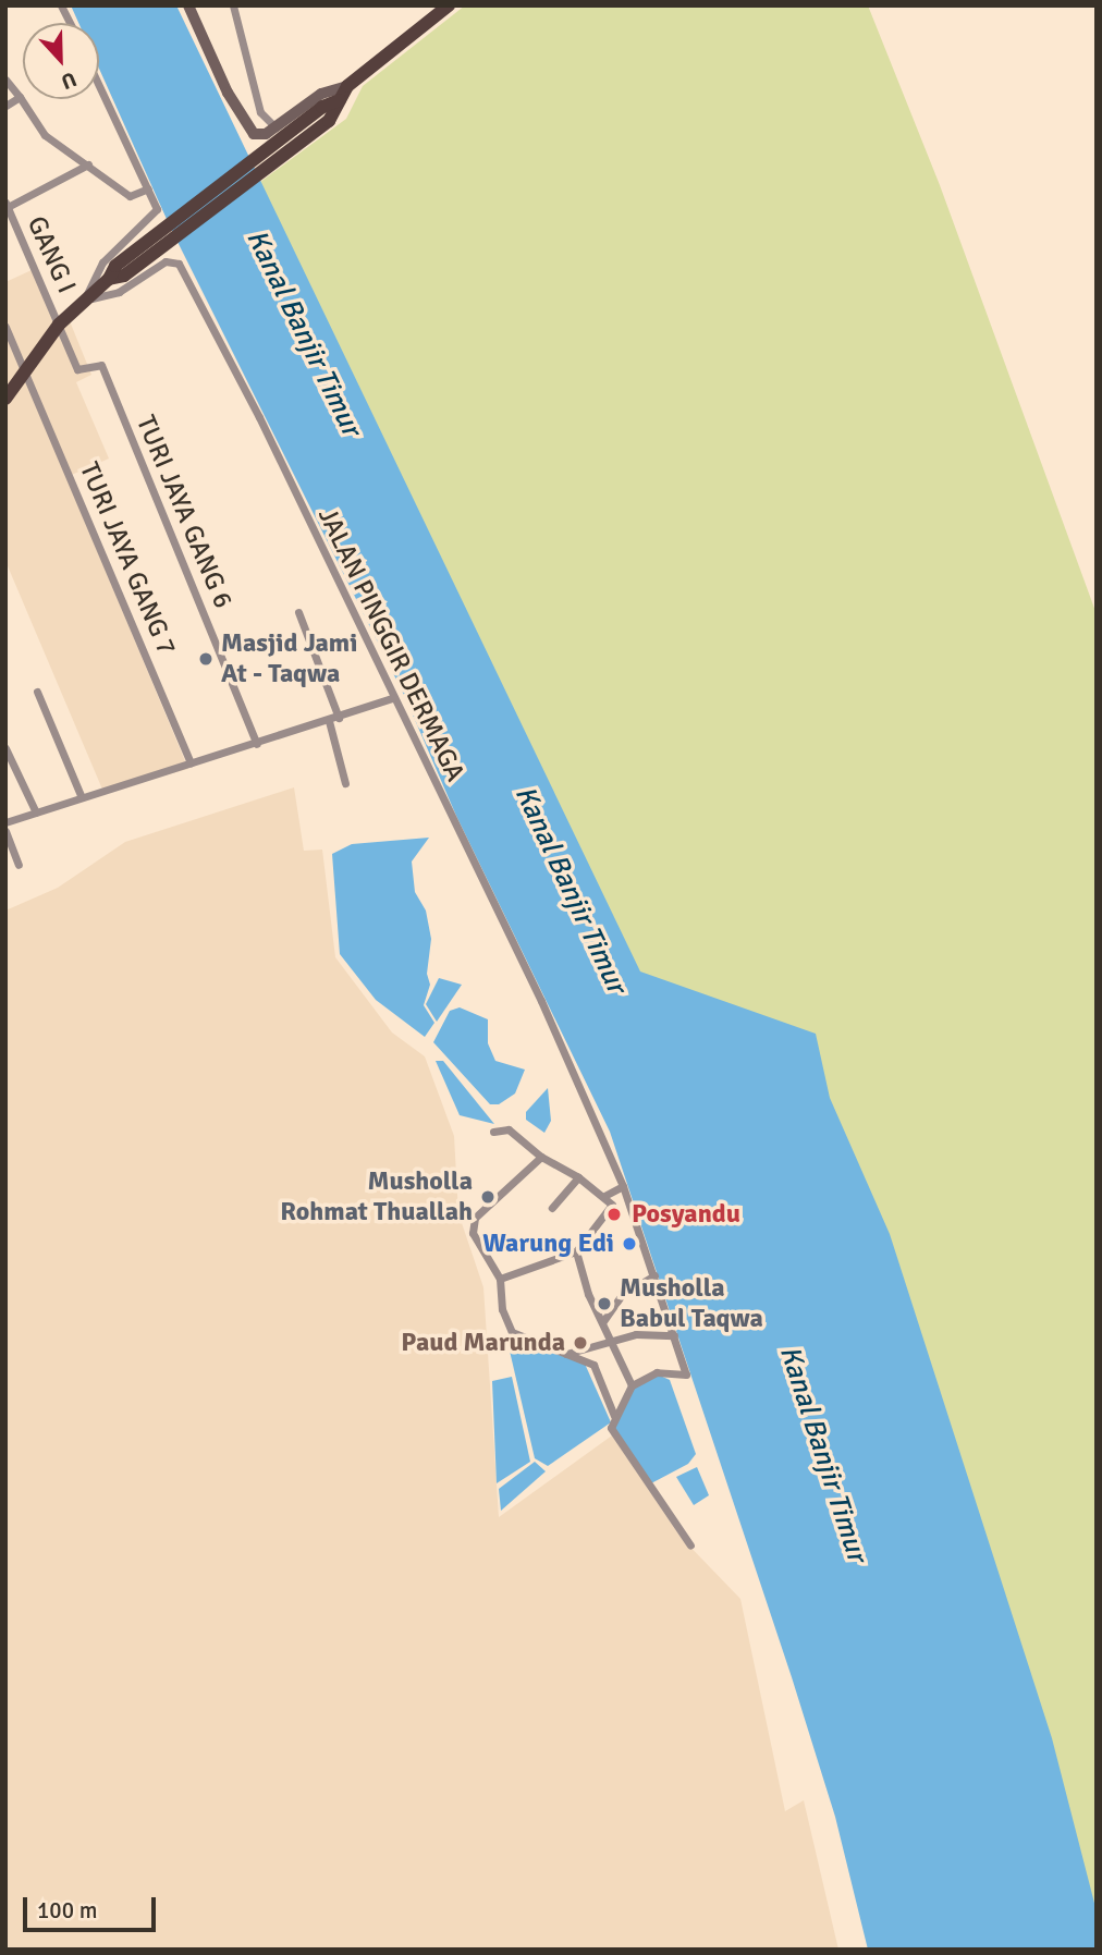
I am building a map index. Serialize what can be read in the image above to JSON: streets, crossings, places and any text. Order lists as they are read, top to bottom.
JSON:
{
  "streets": {
    "street": [
      "GANG I",
      "TURI JAYA GANG 6",
      "TURI JAYA GANG 7",
      "JALAN PINGGIR DERMAGA"
    ]
  },
  "crossings": [
    ["GANG I", "TURI JAYA GANG 6"]
  ],
  "water": ["Kanal Banjir Timur"],
  "places": [
    "Masjid Jami At - Taqwa",
    "Musholla Rohmat Thuallah",
    "Posyandu",
    "Warung Edi",
    "Musholla Babul Taqwa",
    "Paud Marunda"
  ],
  "scale_bar": "100 m",
  "north": "bottom"
}
